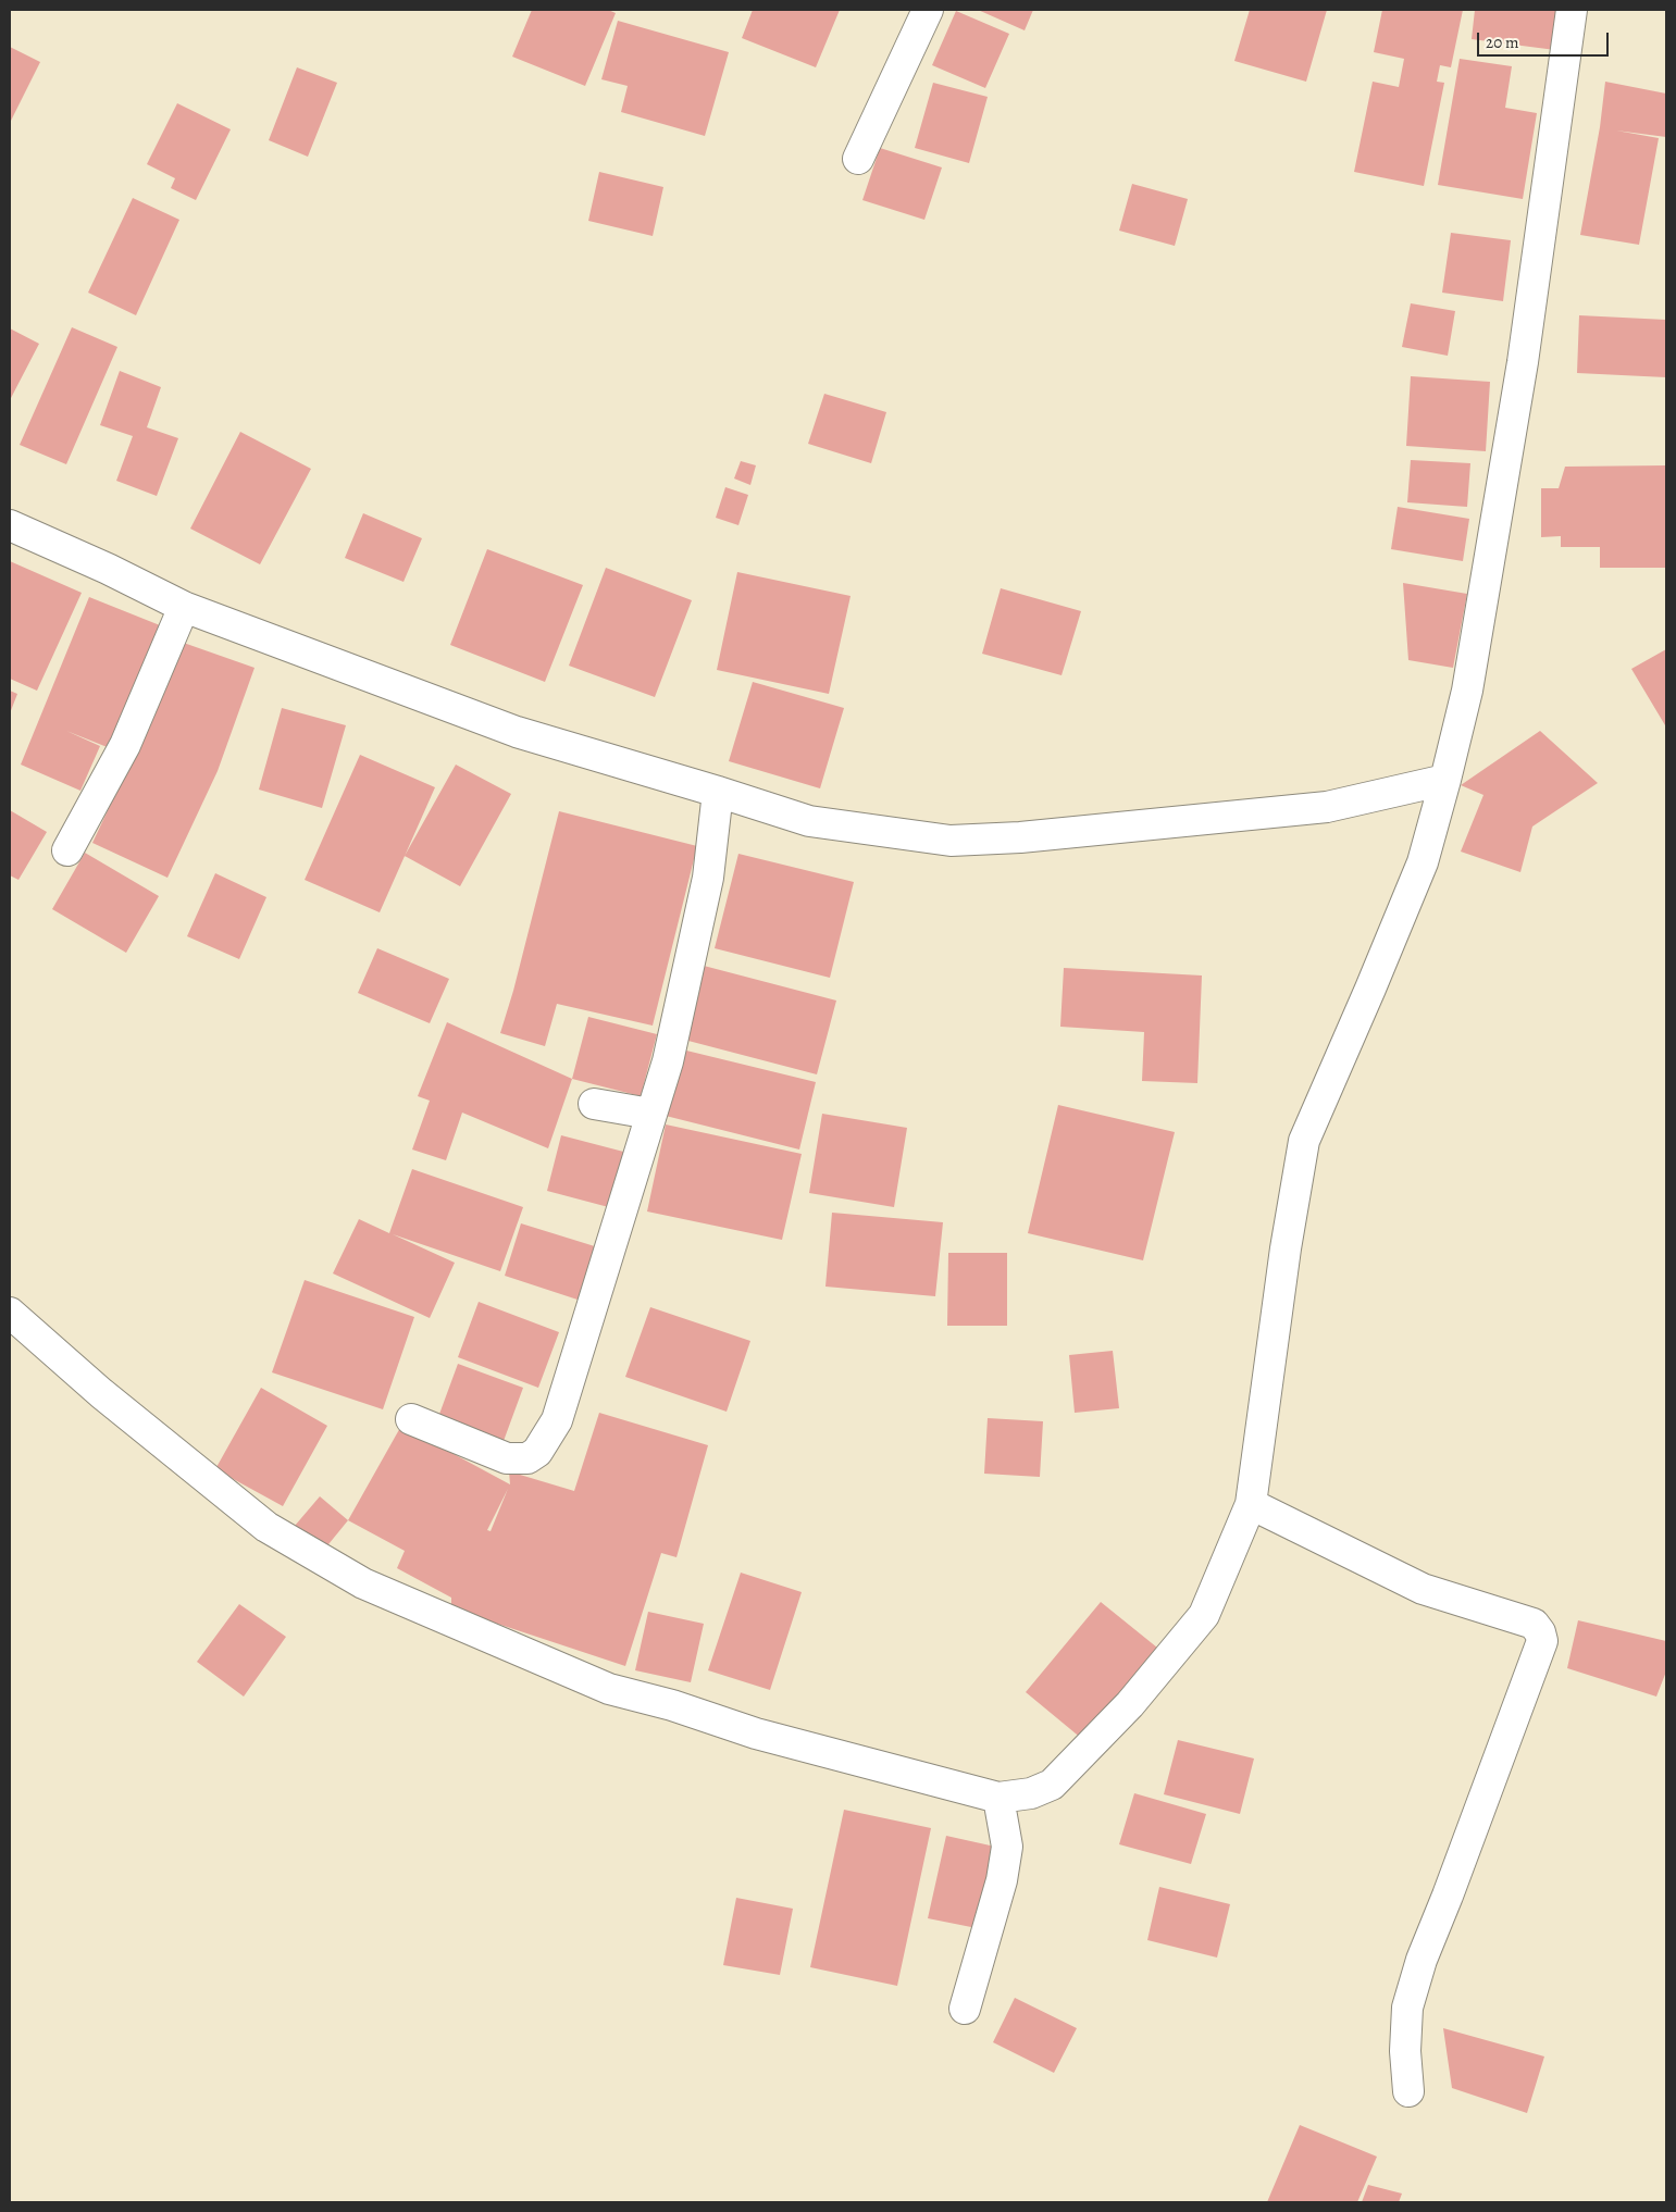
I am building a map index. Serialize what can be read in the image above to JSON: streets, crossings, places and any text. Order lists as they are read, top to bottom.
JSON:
{
  "scale_bar": "20 m"
}
